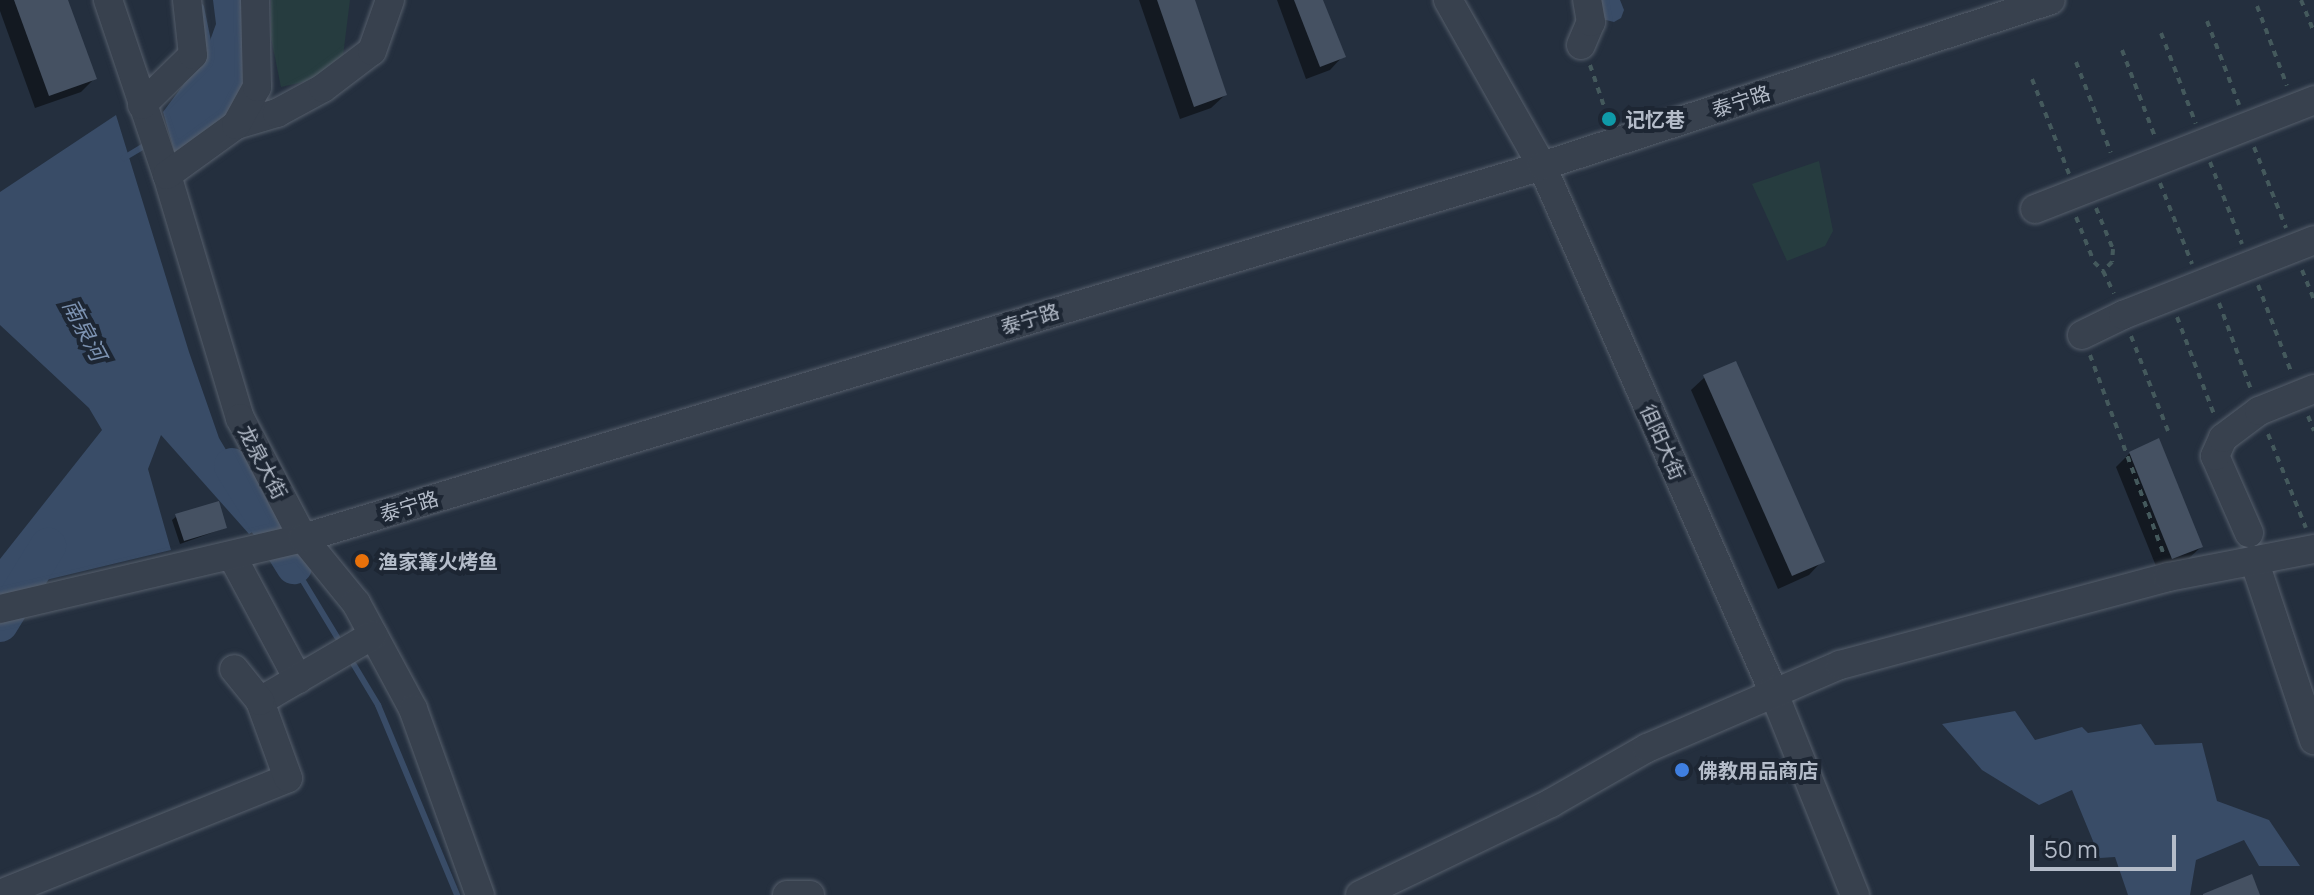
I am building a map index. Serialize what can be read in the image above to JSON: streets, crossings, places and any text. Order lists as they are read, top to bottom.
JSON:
{
  "streets": {
    "street": ["泰宁路", "徂阳大街", "龙泉大街"]
  },
  "crossings": [
    ["泰宁路", "徂阳大街"],
    ["泰宁路", "龙泉大街"]
  ],
  "water": ["南泉河"],
  "places": ["记忆巷", "渔家篝火烤鱼", "佛教用品商店"],
  "scale_bar": "50 m"
}
